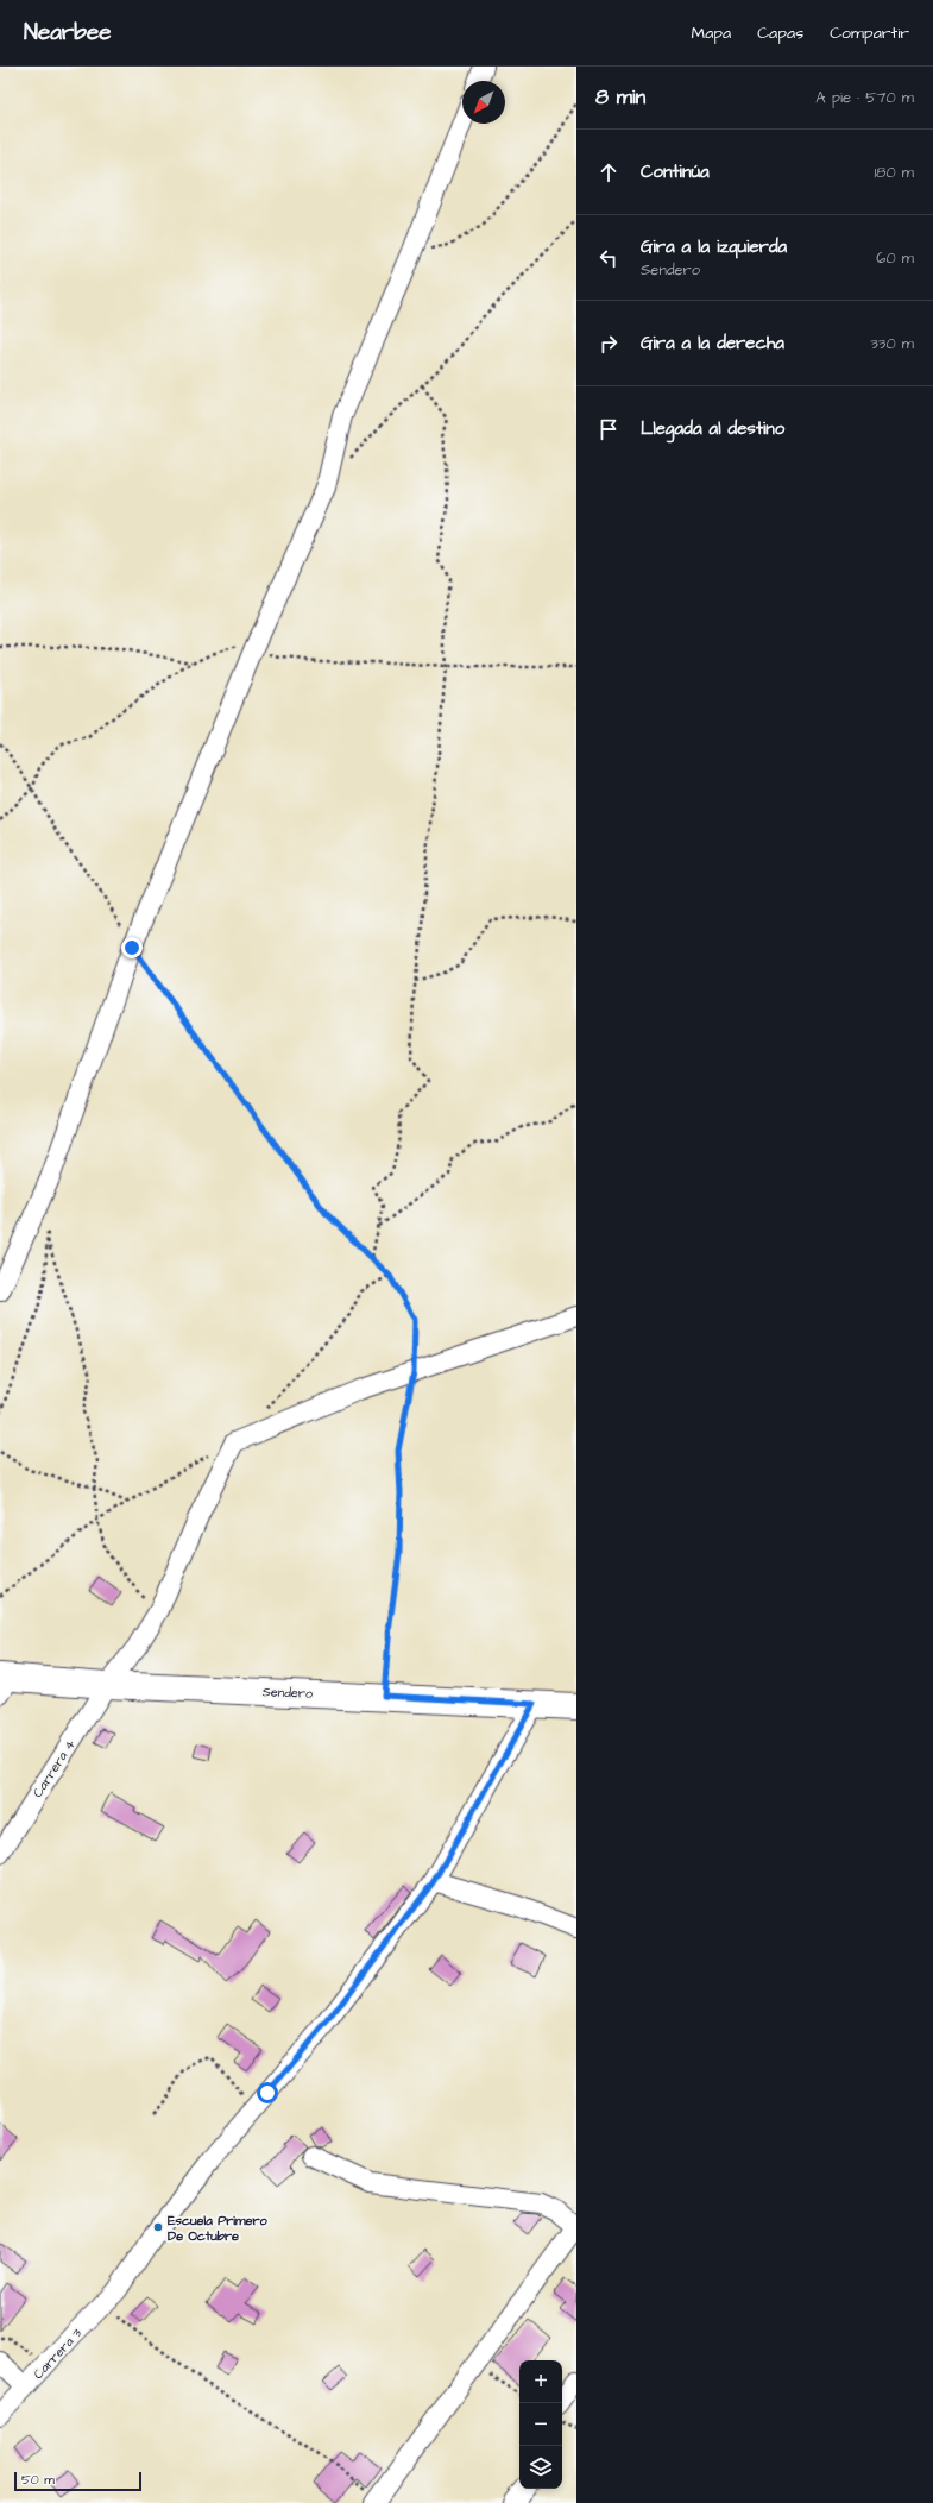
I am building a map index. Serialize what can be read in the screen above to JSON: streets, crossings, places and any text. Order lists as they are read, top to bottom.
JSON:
{
  "streets": {
    "main road": ["Sendero"],
    "street": ["Carrera 4", "Carrera 3"]
  },
  "crossings": [
    ["Sendero", "Carrera 4"],
    ["Sendero", "Carrera 3"]
  ],
  "places": ["Escuela Primero De Octubre"],
  "scale_bar": "50 m",
  "north": "bottom left",
  "page": {
    "header": "Nearbee",
    "nav": ["Mapa", "Capas", "Compartir"],
    "heading": ["8 min", "A pie · 570 m"],
    "list": [
      ["Continúa", "180 m"],
      ["Gira a la izquierda", "Sendero", "60 m"],
      ["Gira a la derecha", "330 m"],
      "Llegada al destino"
    ],
    "map_buttons": ["+", "−"],
    "scale": "50 m"
  }
}
